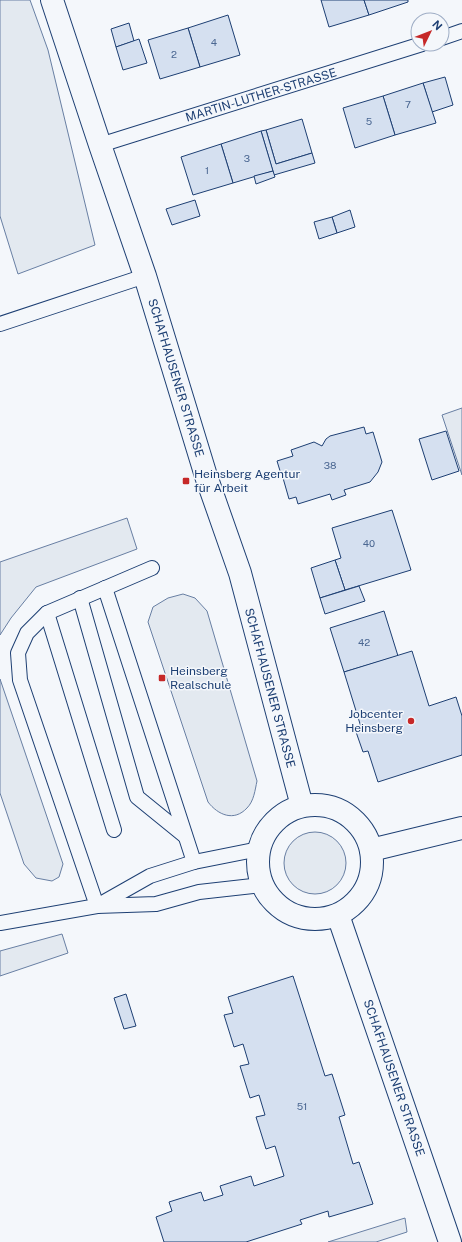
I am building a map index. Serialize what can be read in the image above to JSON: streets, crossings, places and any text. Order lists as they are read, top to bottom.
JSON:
{
  "streets": {
    "street": ["SCHAFHAUSENER STRASSE"],
    "lane": ["MARTIN-LUTHER-STRASSE"]
  },
  "crossings": [
    ["MARTIN-LUTHER-STRASSE", "SCHAFHAUSENER STRASSE"]
  ],
  "places": {
    "transit": ["Heinsberg Agentur für Arbeit", "Heinsberg Realschule"],
    "other": ["Jobcenter Heinsberg"]
  },
  "house_numbers": [
    "4",
    "2",
    "7",
    "5",
    "3",
    "1",
    "38",
    "40",
    "42",
    "51"
  ],
  "north": "top right"
}
